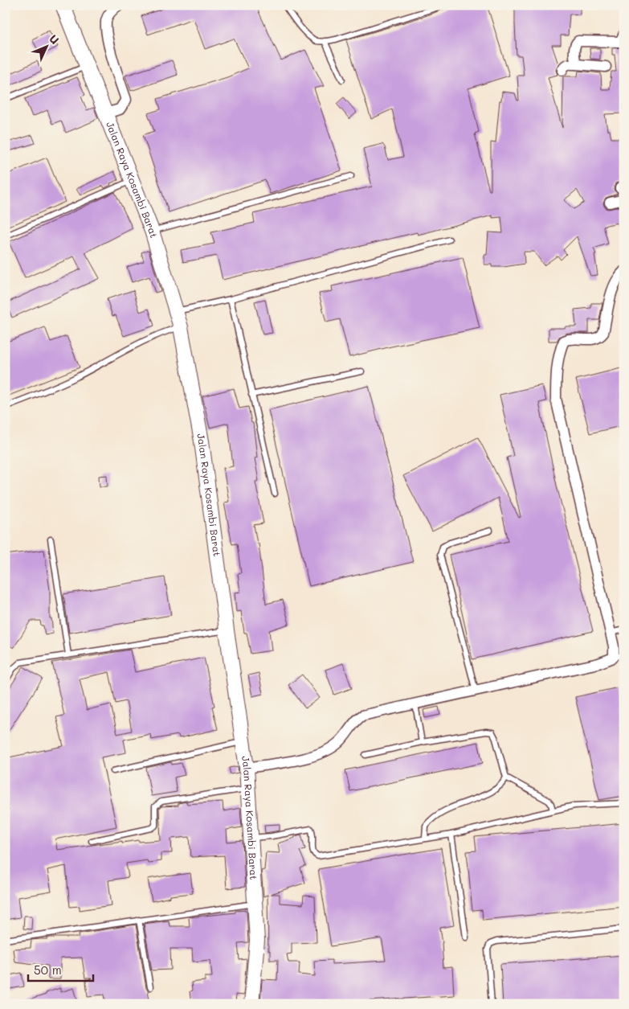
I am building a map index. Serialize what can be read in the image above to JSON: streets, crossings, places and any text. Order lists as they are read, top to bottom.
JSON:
{
  "streets": {
    "main road": ["Jalan Raya Kosambi Barat"]
  },
  "scale_bar": "50 m",
  "north": "top right"
}
